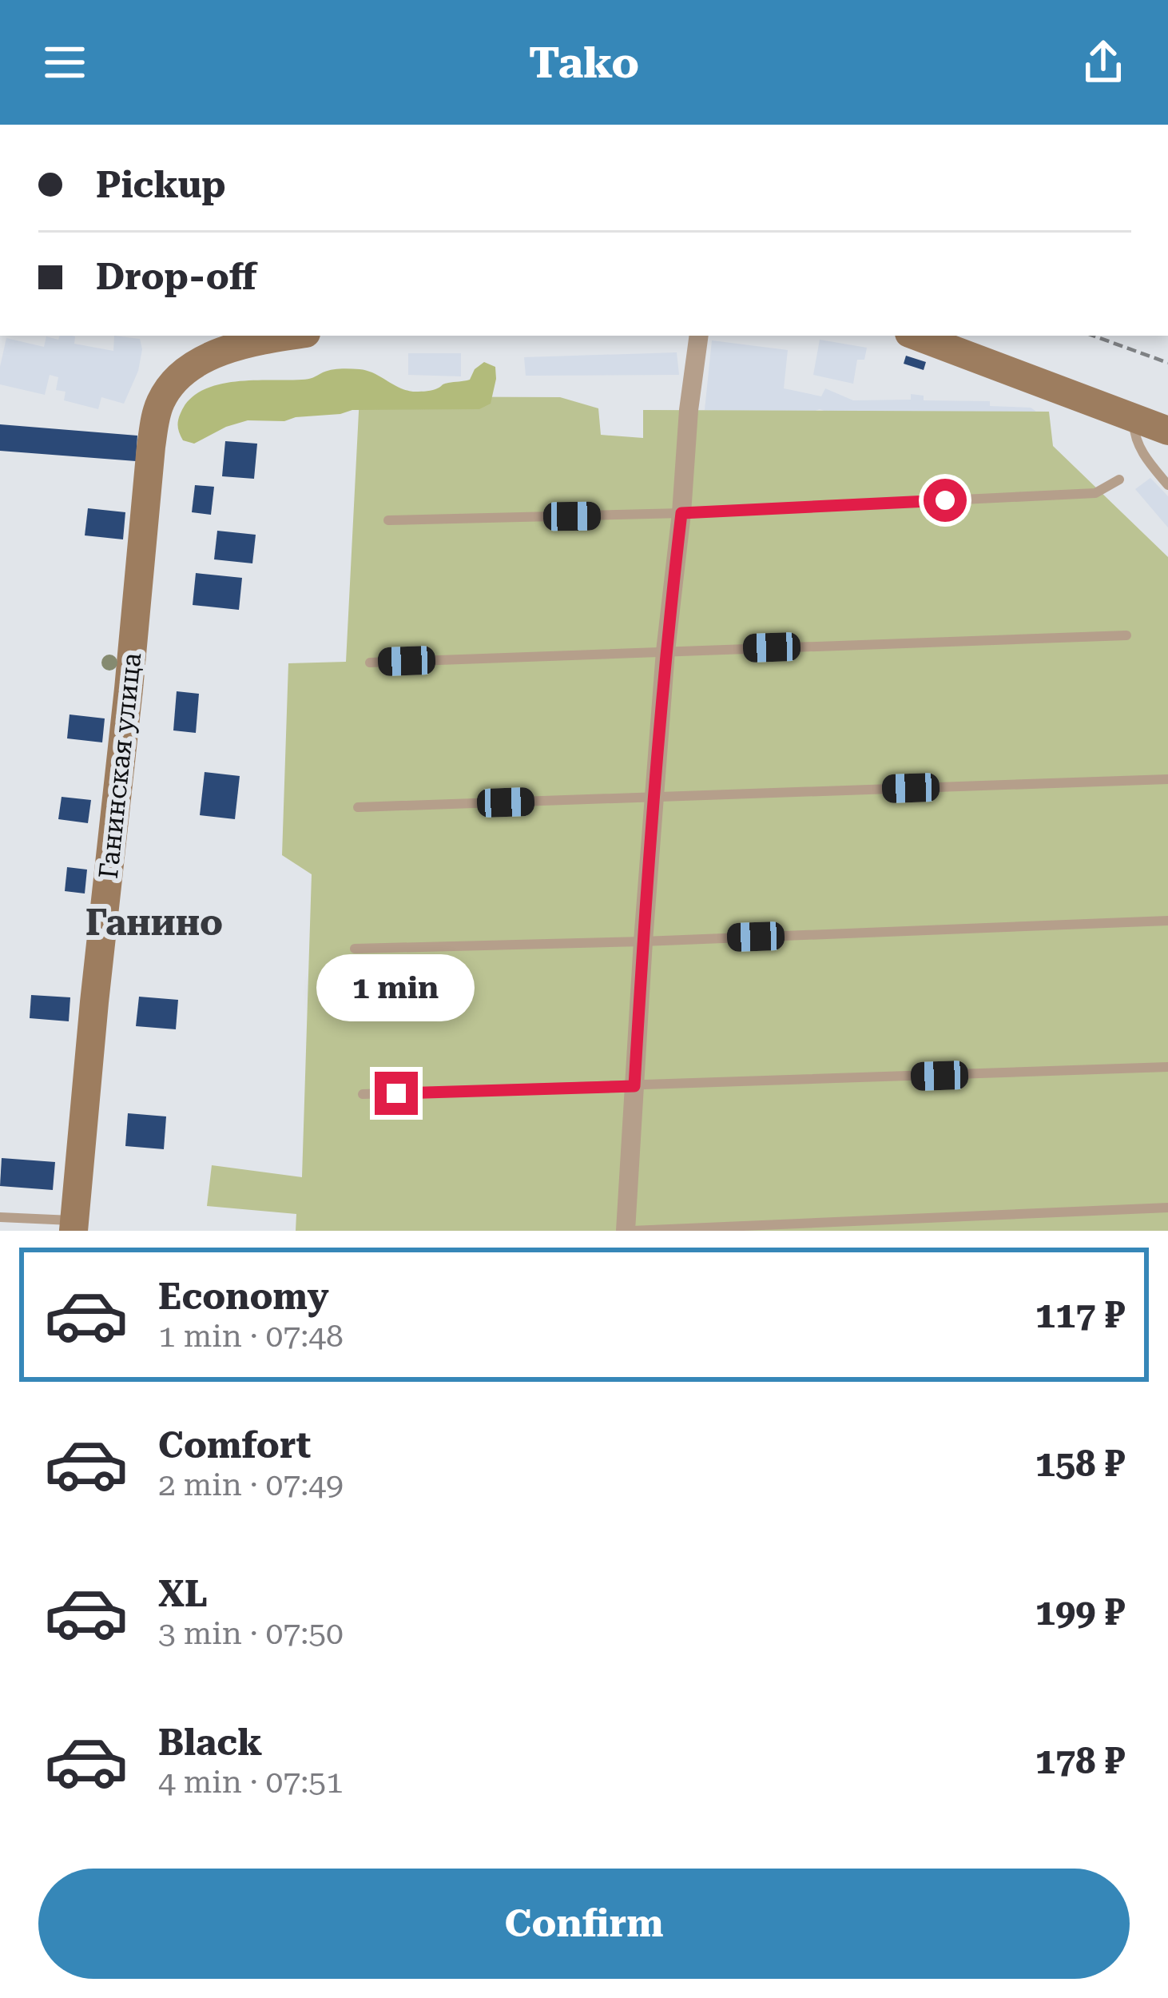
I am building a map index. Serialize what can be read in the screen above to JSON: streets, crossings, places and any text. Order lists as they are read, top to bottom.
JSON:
{
  "streets": {
    "street": ["Ганинская улица"]
  },
  "districts": ["Ганино"],
  "page": {
    "header": "Tako",
    "banner": ["Pickup", "Drop-off"],
    "bubble": "1 min",
    "list": [
      {
        "name": "Economy",
        "note": "1 min · 07:48",
        "value": "117 ₽"
      },
      {
        "name": "Comfort",
        "note": "2 min · 07:49",
        "value": "158 ₽"
      },
      {
        "name": "XL",
        "note": "3 min · 07:50",
        "value": "199 ₽"
      },
      {
        "name": "Black",
        "note": "4 min · 07:51",
        "value": "178 ₽"
      }
    ],
    "buttons": "Confirm"
  }
}
